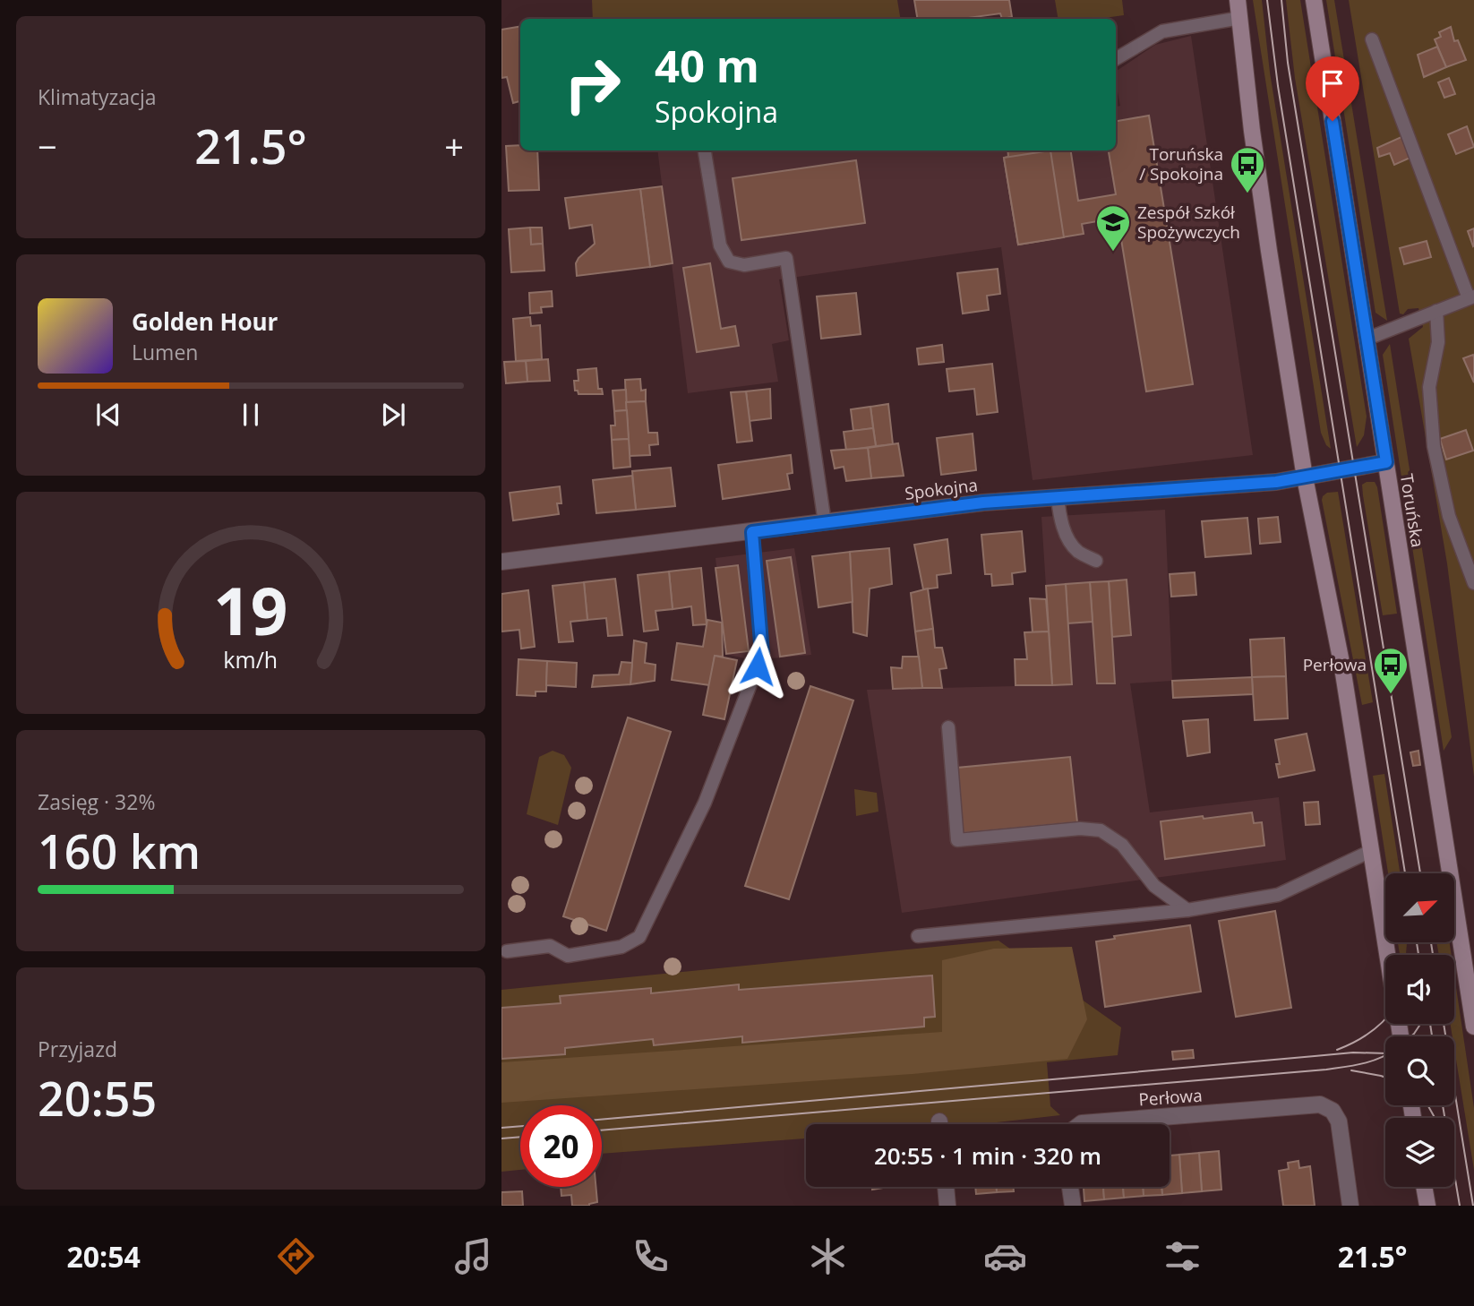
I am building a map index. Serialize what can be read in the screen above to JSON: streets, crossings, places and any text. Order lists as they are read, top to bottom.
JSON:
{
  "streets": {
    "main road": ["Toruńska"],
    "street": ["Spokojna", "Perłowa"]
  },
  "crossings": [
    ["Spokojna", "Toruńska"]
  ],
  "places": {
    "bus stop": ["Toruńska / Spokojna", "Perłowa"],
    "school or university": ["Zespół Szkół Spożywczych"]
  },
  "north": "top right",
  "page": {
    "tile": [
      "Klimatyzacja",
      ["Zasięg · 32%", "160 km"],
      ["Przyjazd", "20:55"]
    ],
    "turn": ["40 m", "Spokojna"],
    "heat": ["−", "21.5°", "+"],
    "song": ["Golden Hour", "Lumen"],
    "limit": "20",
    "trip": "20:55 · 1 min · 320 m",
    "tabs": ["20:54", "21.5°"],
    "gauge": ["19", "km/h"]
  }
}
